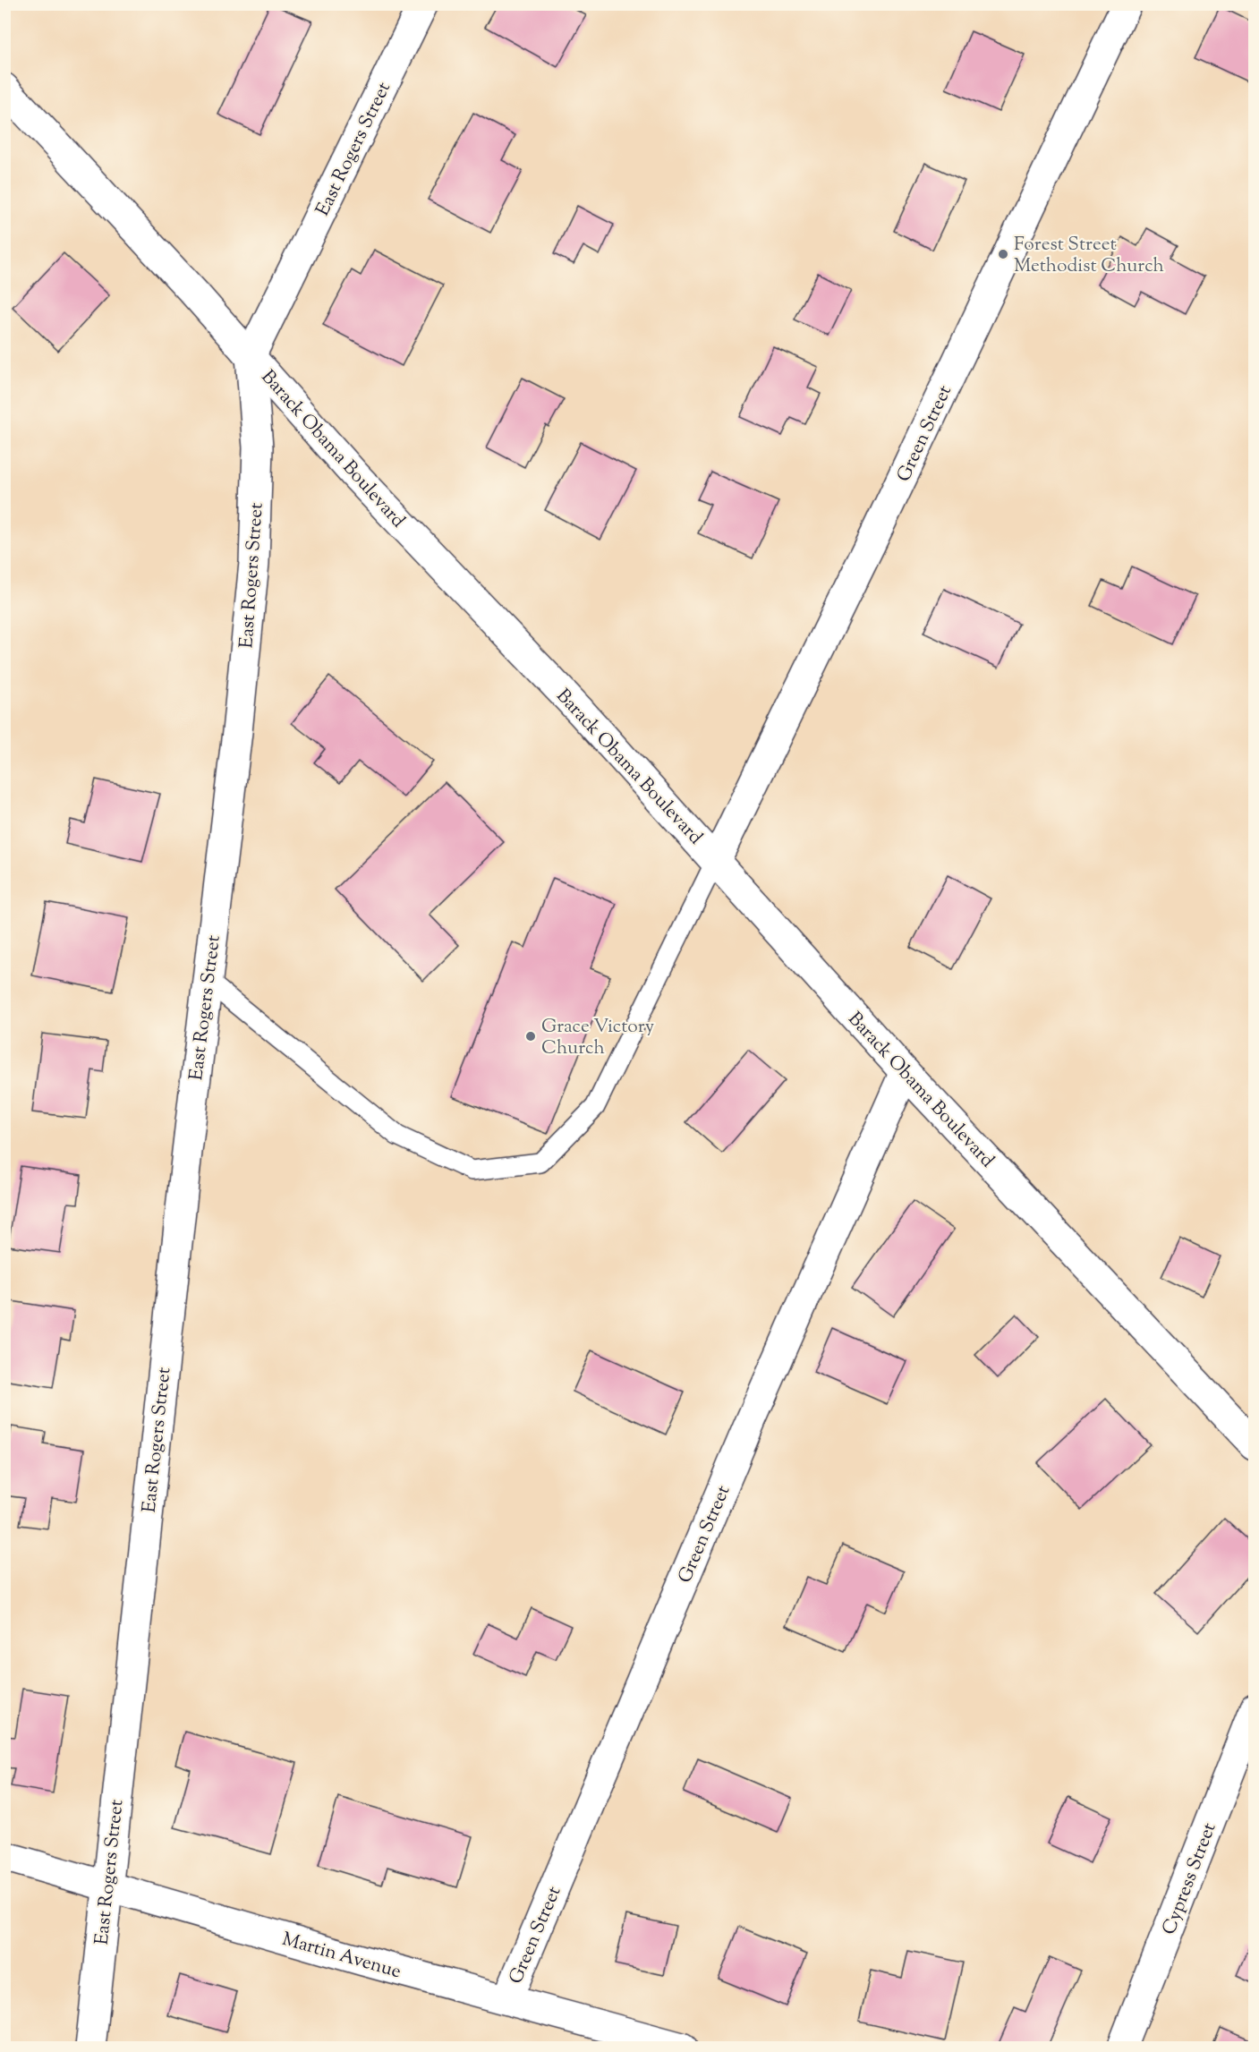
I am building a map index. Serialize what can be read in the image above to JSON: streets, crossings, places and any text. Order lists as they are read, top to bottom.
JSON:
{
  "streets": {
    "street": [
      "East Rogers Street",
      "Green Street",
      "Barack Obama Boulevard",
      "Cypress Street",
      "Martin Avenue"
    ]
  },
  "crossings": [
    ["East Rogers Street", "Barack Obama Boulevard"],
    ["East Rogers Street", "Martin Avenue"],
    ["Green Street", "Barack Obama Boulevard"],
    ["Green Street", "Martin Avenue"]
  ],
  "places": ["Forest Street Methodist Church", "Grace Victory Church"]
}
